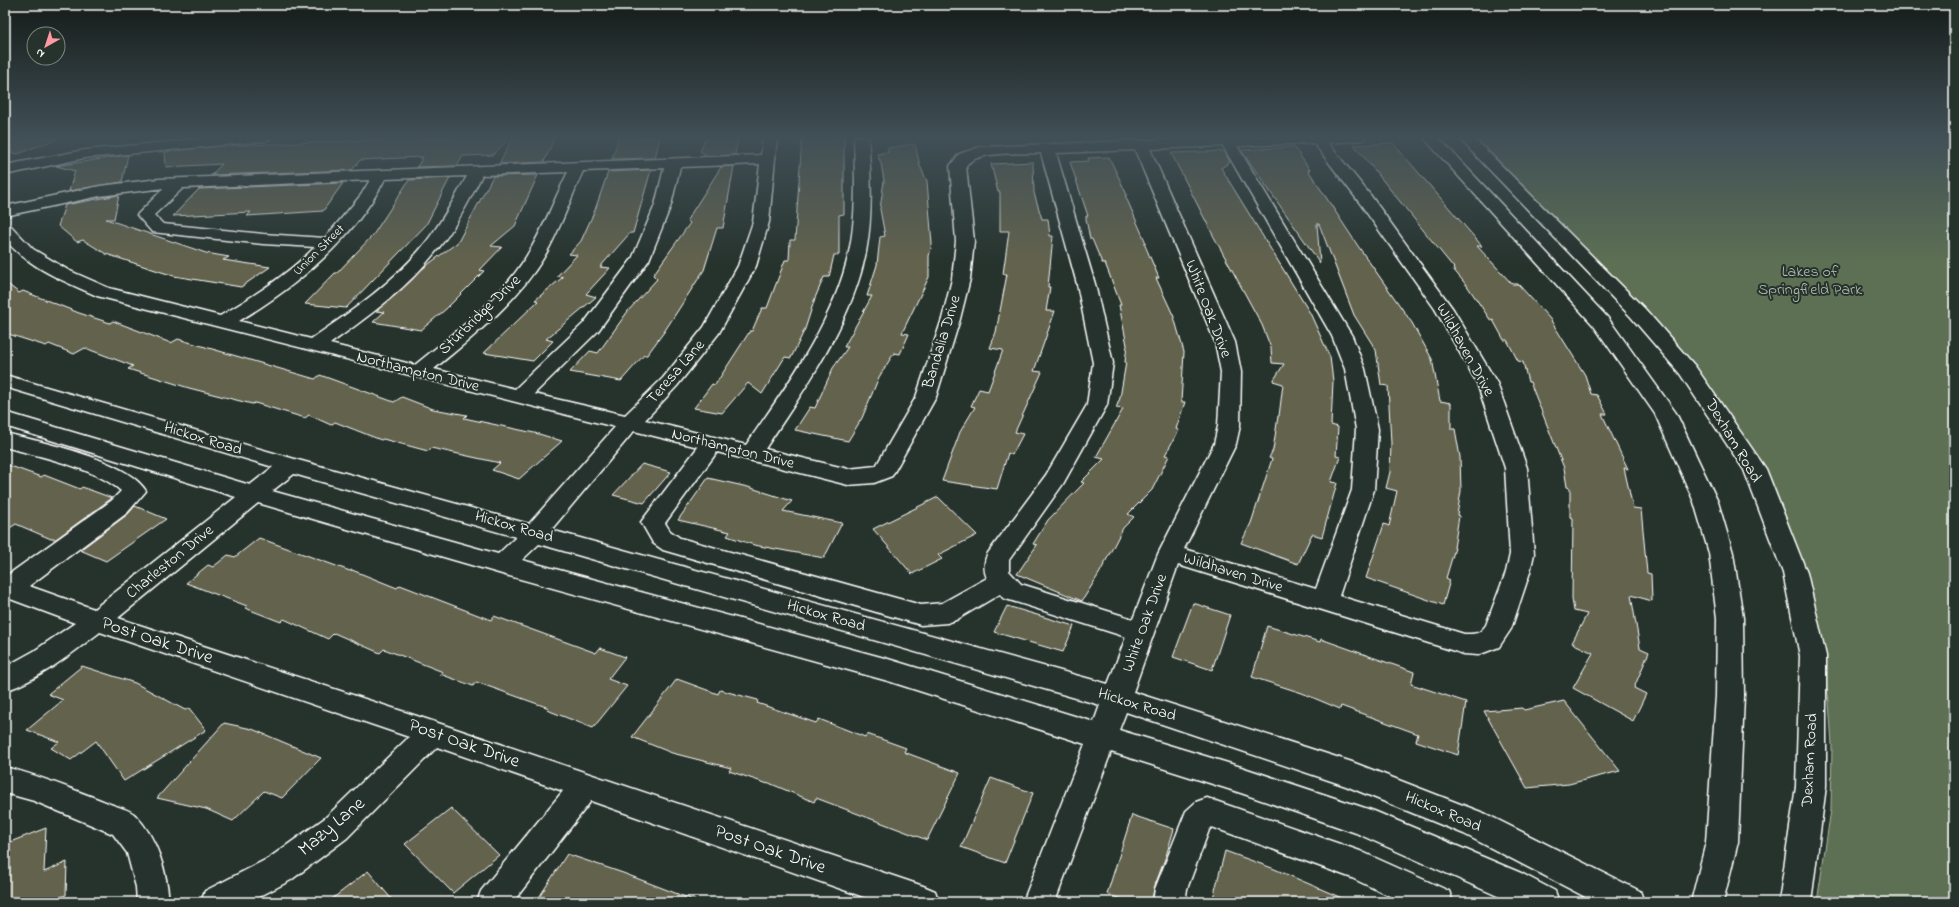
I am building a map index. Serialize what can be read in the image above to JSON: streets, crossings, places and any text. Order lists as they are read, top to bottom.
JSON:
{
  "streets": {
    "street": [
      "Union Street",
      "White Oak Drive",
      "Sturbridge Drive",
      "Bandalia Drive",
      "Wildhaven Drive",
      "Northampton Drive",
      "Teresa Lane",
      "Hickox Road",
      "Dexham Road",
      "Charleston Drive",
      "Post Oak Drive",
      "Mazy Lane"
    ]
  },
  "crossings": [
    ["Union Street", "Northampton Drive"],
    ["White Oak Drive", "Wildhaven Drive"],
    ["White Oak Drive", "Hickox Road"],
    ["Sturbridge Drive", "Northampton Drive"],
    ["Bandalia Drive", "Northampton Drive"],
    ["Northampton Drive", "Teresa Lane"],
    ["Teresa Lane", "Hickox Road"],
    ["Hickox Road", "Charleston Drive"],
    ["Charleston Drive", "Post Oak Drive"],
    ["Post Oak Drive", "Mazy Lane"]
  ],
  "parks": ["Lakes of Springfield Park"],
  "north": "bottom left"
}
